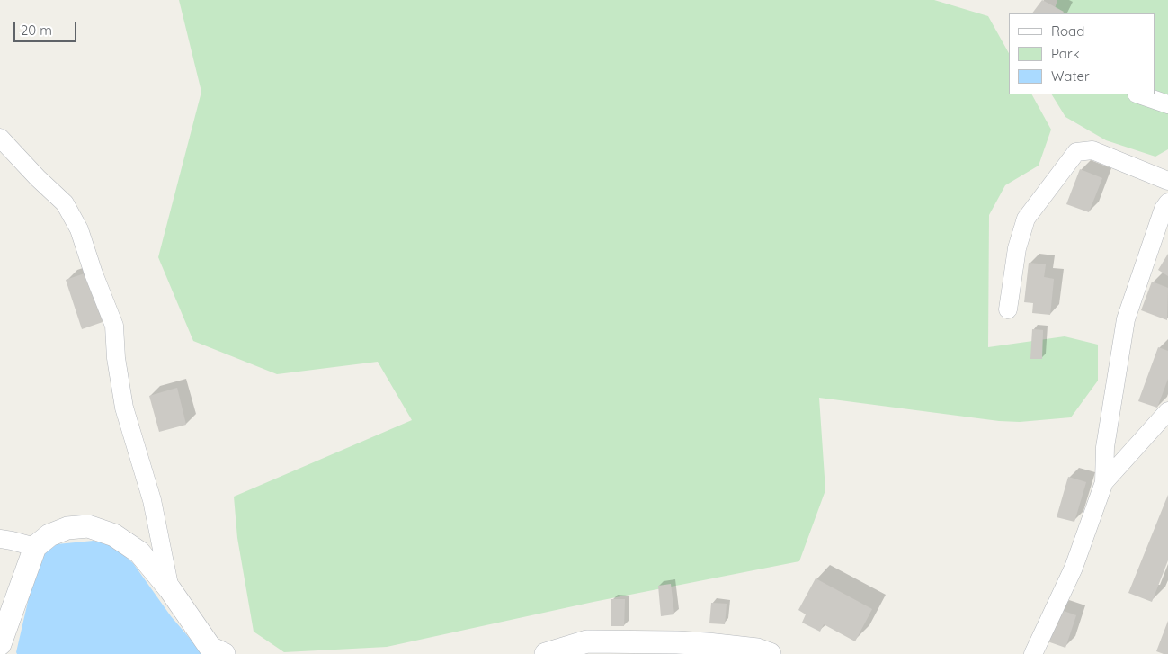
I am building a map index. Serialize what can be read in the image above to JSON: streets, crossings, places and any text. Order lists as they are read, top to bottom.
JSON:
{
  "legend": ["Road", "Park", "Water"],
  "scale_bar": "20 m"
}
